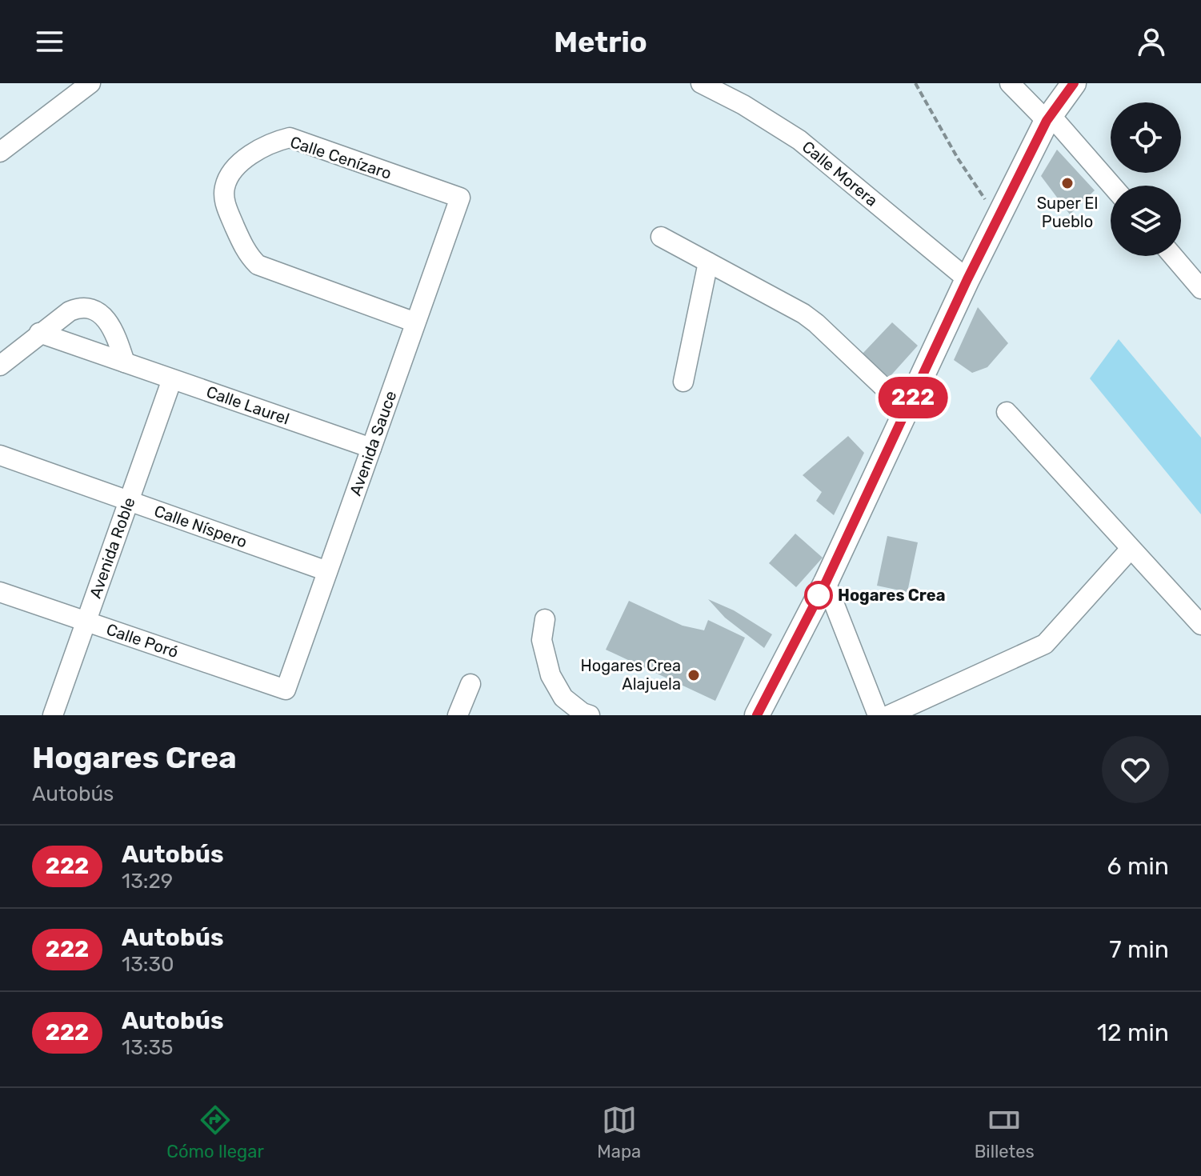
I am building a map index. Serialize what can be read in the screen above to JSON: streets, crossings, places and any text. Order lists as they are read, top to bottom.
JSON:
{
  "streets": {
    "street": [
      "Calle Cenízaro",
      "Calle Morera",
      "Calle Laurel",
      "Avenida Sauce",
      "Calle Níspero",
      "Avenida Roble",
      "Calle Poró"
    ]
  },
  "crossings": [
    ["Calle Cenízaro", "Avenida Sauce"],
    ["Calle Laurel", "Avenida Sauce"],
    ["Calle Laurel", "Avenida Roble"],
    ["Avenida Sauce", "Calle Níspero"],
    ["Avenida Sauce", "Calle Poró"],
    ["Calle Níspero", "Avenida Roble"],
    ["Avenida Roble", "Calle Poró"]
  ],
  "places": ["Super El Pueblo", "Hogares Crea", "Hogares Crea Alajuela"],
  "lines": ["bus line 222"],
  "page": {
    "header": "Metrio",
    "on_map": "222",
    "heading": ["Hogares Crea", "Autobús"],
    "list": [
      {
        "mark": "222",
        "name": "Autobús",
        "note": "13:29",
        "value": "6 min"
      },
      {
        "mark": "222",
        "name": "Autobús",
        "note": "13:30",
        "value": "7 min"
      },
      {
        "mark": "222",
        "name": "Autobús",
        "note": "13:35",
        "value": "12 min"
      }
    ],
    "tabs": ["Cómo llegar", "Mapa", "Billetes"]
  }
}
